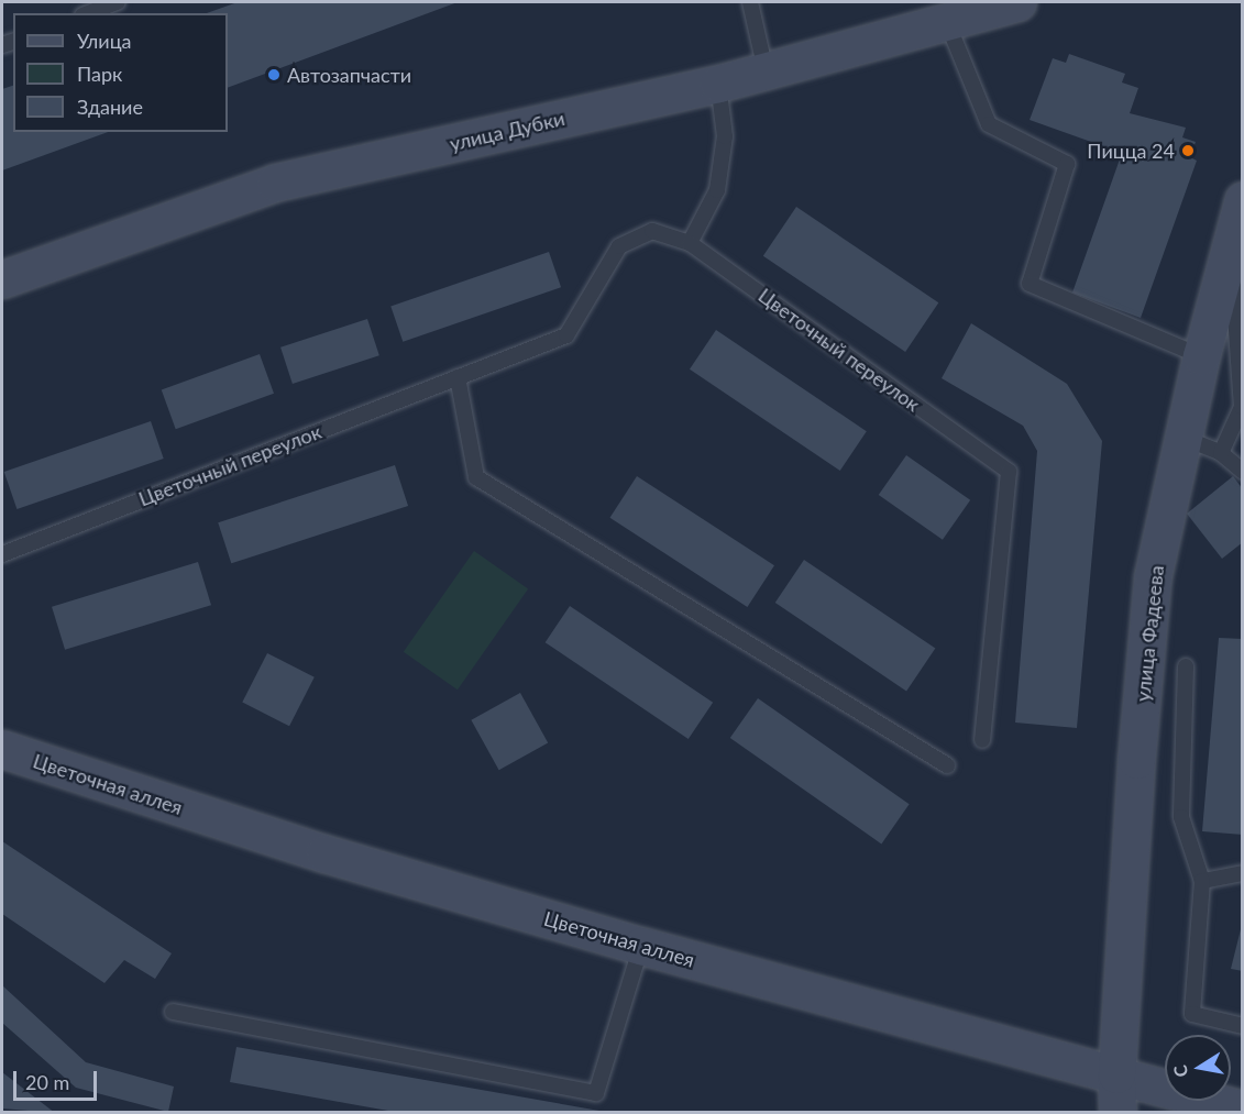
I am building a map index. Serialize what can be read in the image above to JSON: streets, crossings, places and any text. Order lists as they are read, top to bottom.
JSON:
{
  "streets": {
    "street": ["улица Дубки", "улица Фадеева", "Цветочная аллея"],
    "lane": ["Цветочный переулок"]
  },
  "crossings": [
    ["улица Фадеева", "Цветочная аллея"]
  ],
  "places": ["Автозапчасти", "Пицца 24"],
  "legend": ["Улица", "Парк", "Здание"],
  "scale_bar": "20 m",
  "north": "left"
}
